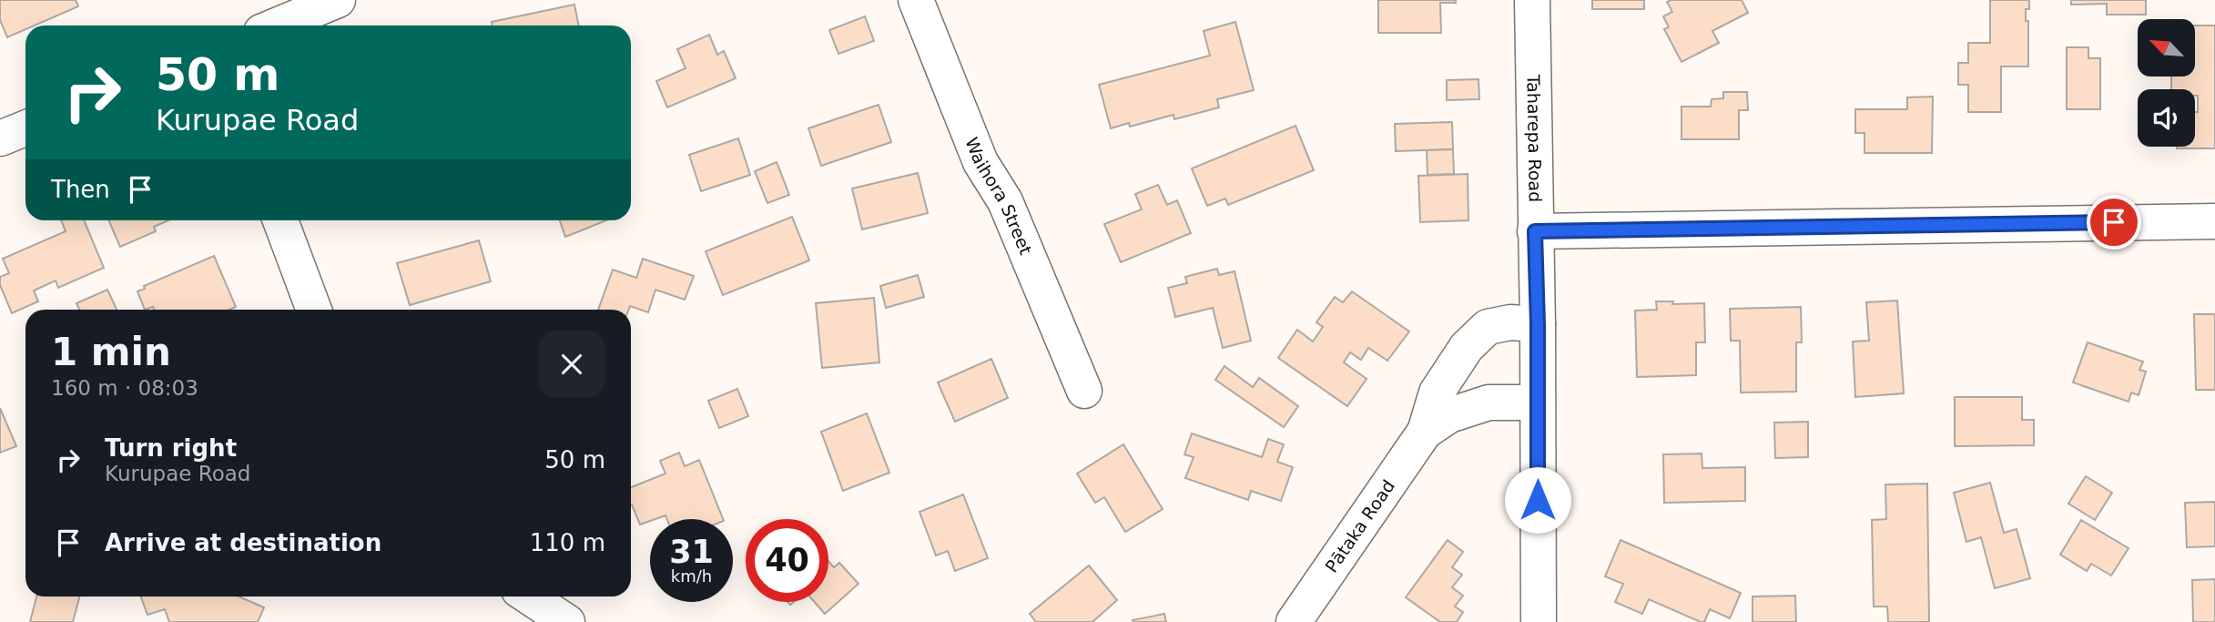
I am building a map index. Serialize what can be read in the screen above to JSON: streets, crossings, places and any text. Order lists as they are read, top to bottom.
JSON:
{
  "streets": {
    "street": ["Taharepa Road", "Waihora Street", "Pātaka Road"]
  },
  "crossings": [
    ["Taharepa Road", "Pātaka Road"]
  ],
  "north": "top left",
  "page": {
    "turn": ["50 m", "Kurupae Road"],
    "then": "Then",
    "heading": ["1 min", "160 m · 08:03"],
    "list": [
      {
        "name": "Turn right",
        "note": "Kurupae Road",
        "value": "50 m"
      },
      {
        "name": "Arrive at destination",
        "value": "110 m"
      }
    ],
    "speed": "31 km/h",
    "limit": "40"
  }
}
